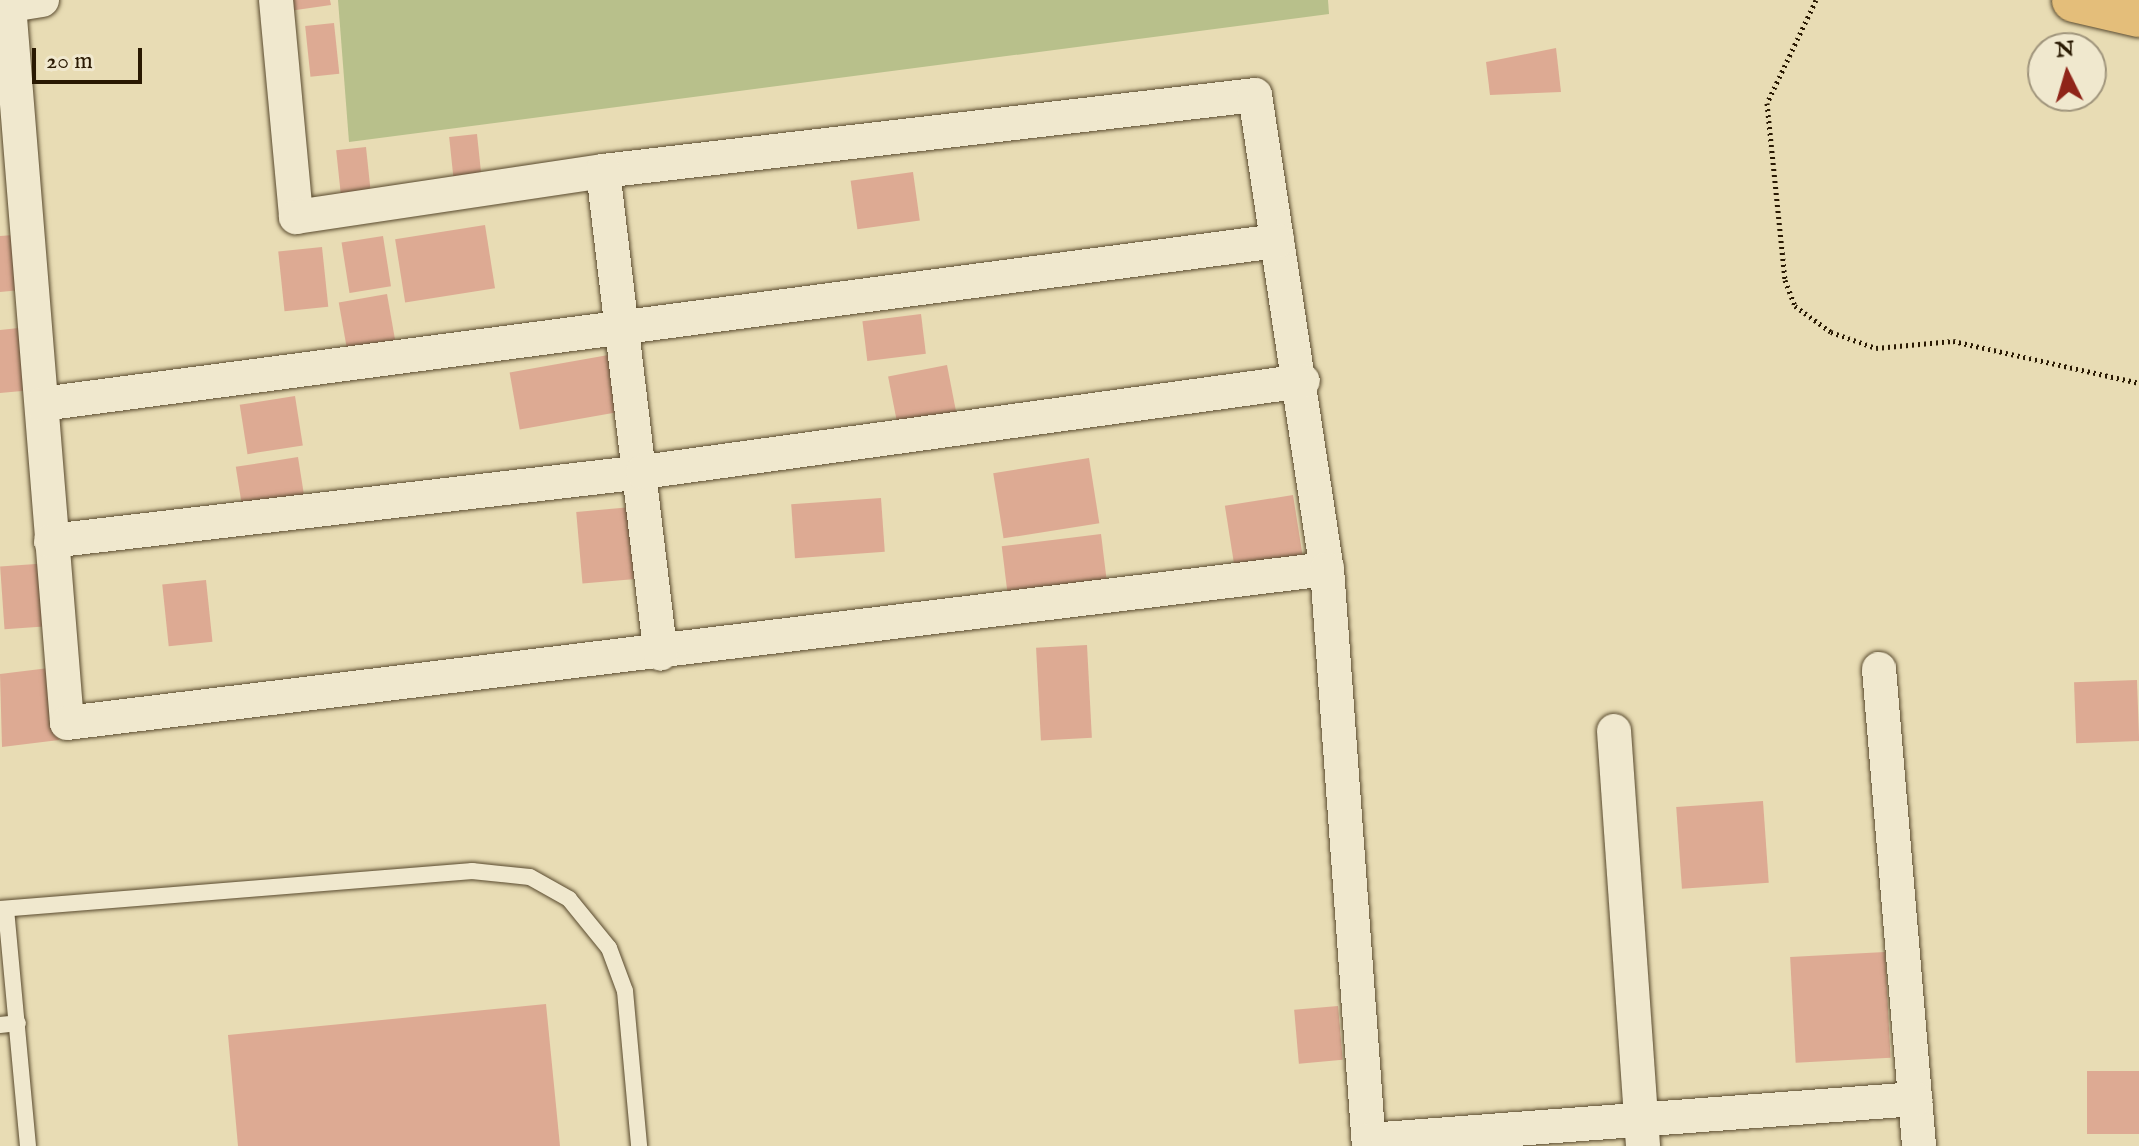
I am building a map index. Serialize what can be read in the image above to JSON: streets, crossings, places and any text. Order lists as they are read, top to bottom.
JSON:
{
  "scale_bar": "20 m",
  "north": "top"
}
